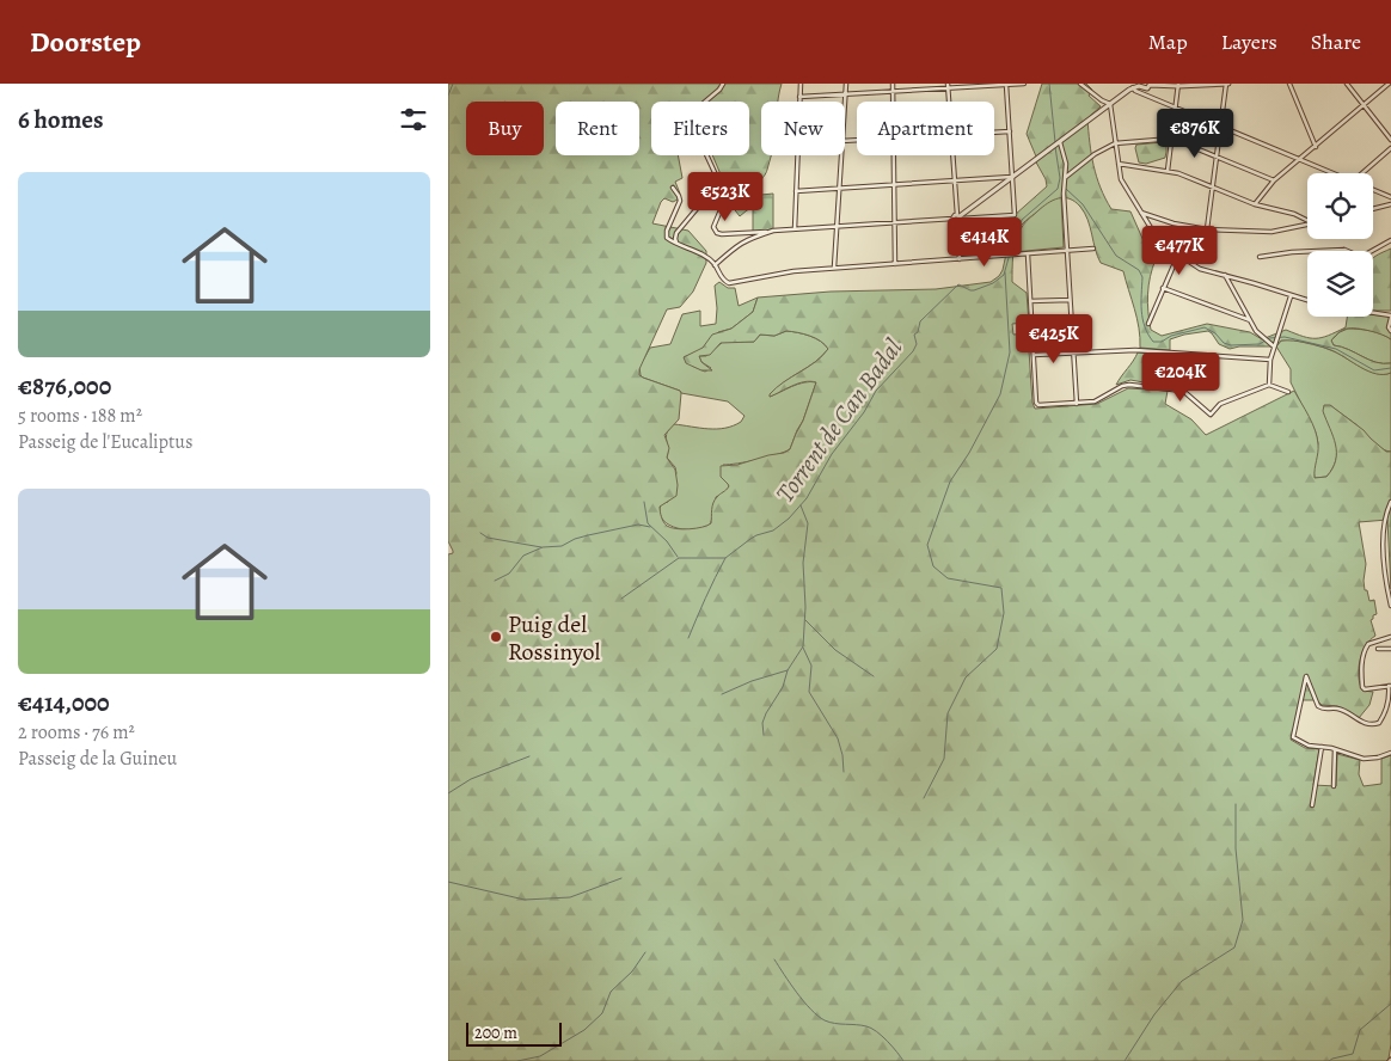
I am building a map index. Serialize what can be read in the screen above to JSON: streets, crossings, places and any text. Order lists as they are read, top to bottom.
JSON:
{
  "water": ["Torrent de Can Badal"],
  "places": ["Puig del Rossinyol"],
  "scale_bar": "200 m",
  "page": {
    "header": "Doorstep",
    "nav": ["Map", "Layers", "Share"],
    "heading": "6 homes",
    "chip": [
      "Buy",
      "Rent",
      "Filters",
      "New",
      "Apartment"
    ],
    "price": [
      "€876K",
      "€523K",
      "€414K",
      "€477K",
      "€425K",
      "€204K"
    ],
    "list": [
      {
        "name": "€876,000",
        "note": "5 rooms · 188 m² · Passeig de l'Eucaliptus"
      },
      {
        "name": "€414,000",
        "note": "2 rooms · 76 m² · Passeig de la Guineu"
      }
    ],
    "scale": "200 m"
  }
}
